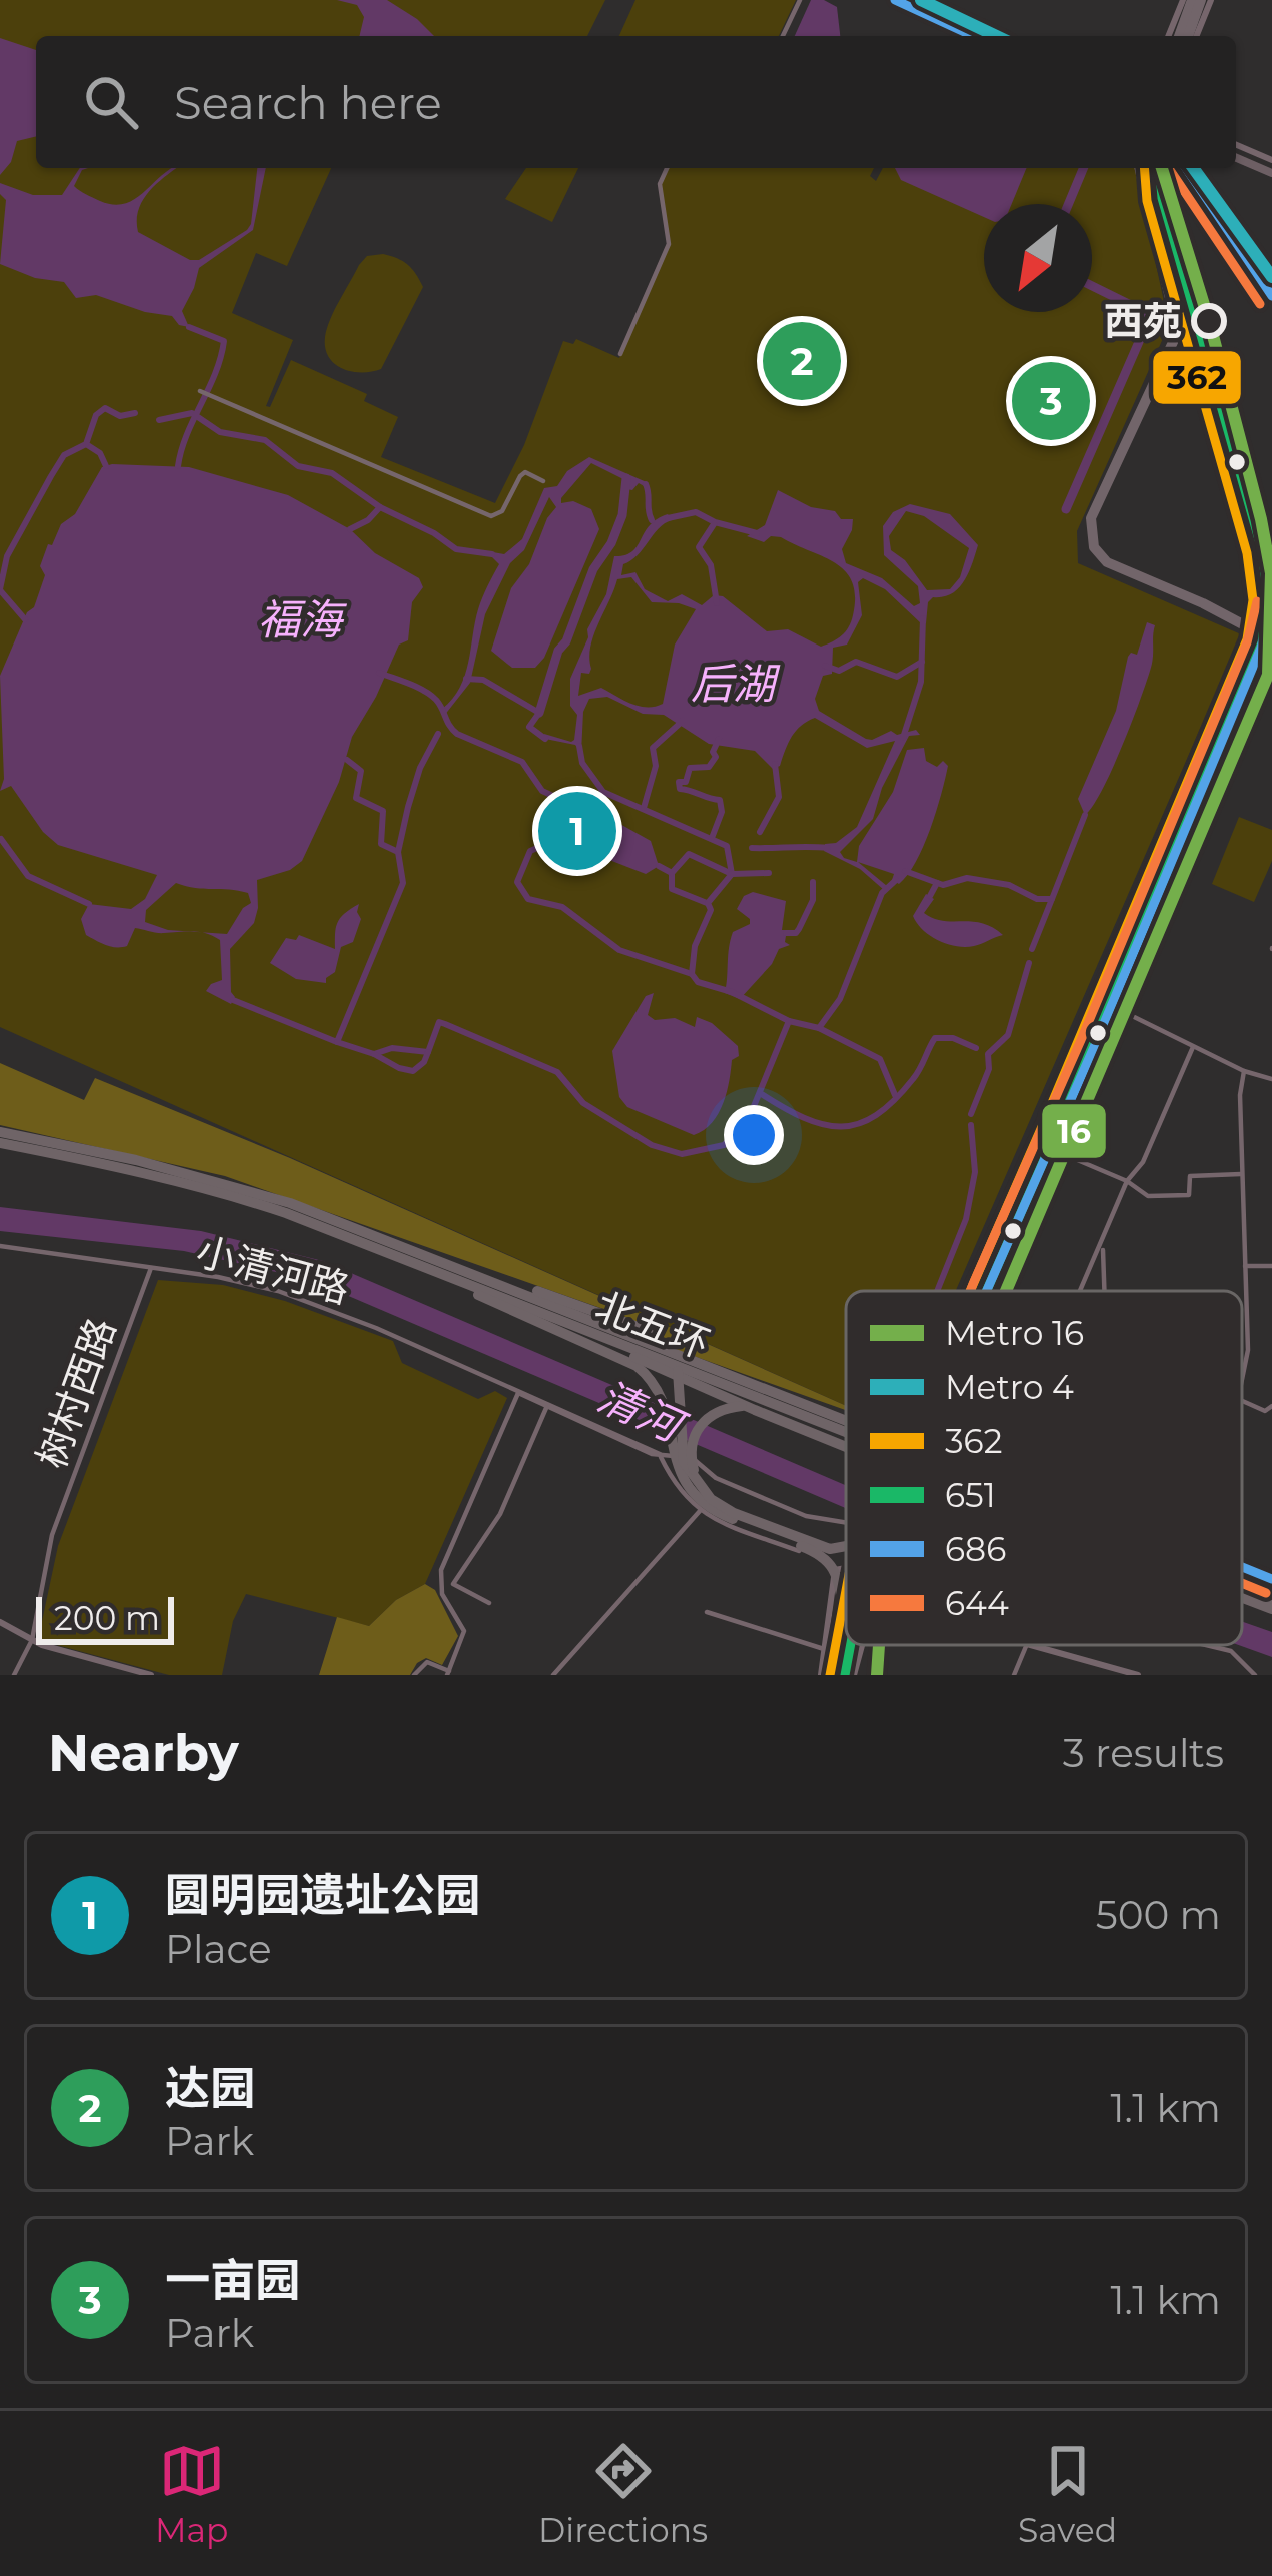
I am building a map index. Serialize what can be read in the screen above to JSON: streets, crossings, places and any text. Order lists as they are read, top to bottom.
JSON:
{
  "streets": {
    "highway": ["北五环"],
    "street": ["小清河路", "树村西路"]
  },
  "crossings": [
    ["小清河路", "树村西路"]
  ],
  "water": ["福海", "后湖", "清河"],
  "places": ["西苑"],
  "lines": [
    "metro line 4",
    "transit line 686",
    "metro line 16",
    "transit line 362",
    "transit line 651",
    "transit line 644"
  ],
  "legend": [
    "Metro 16",
    "Metro 4",
    "362",
    "651",
    "686",
    "644"
  ],
  "scale_bar": "200 m",
  "north": "bottom left",
  "page": {
    "search": "Search here",
    "pins": ["2", "3", "1"],
    "scale": "200 m",
    "heading": ["Nearby", "3 results"],
    "list": [
      {
        "mark": "1",
        "name": "圆明园遗址公园",
        "note": "Place",
        "value": "500 m"
      },
      {
        "mark": "2",
        "name": "达园",
        "note": "Park",
        "value": "1.1 km"
      },
      {
        "mark": "3",
        "name": "一亩园",
        "note": "Park",
        "value": "1.1 km"
      }
    ],
    "nav": ["Map", "Directions", "Saved"]
  }
}
